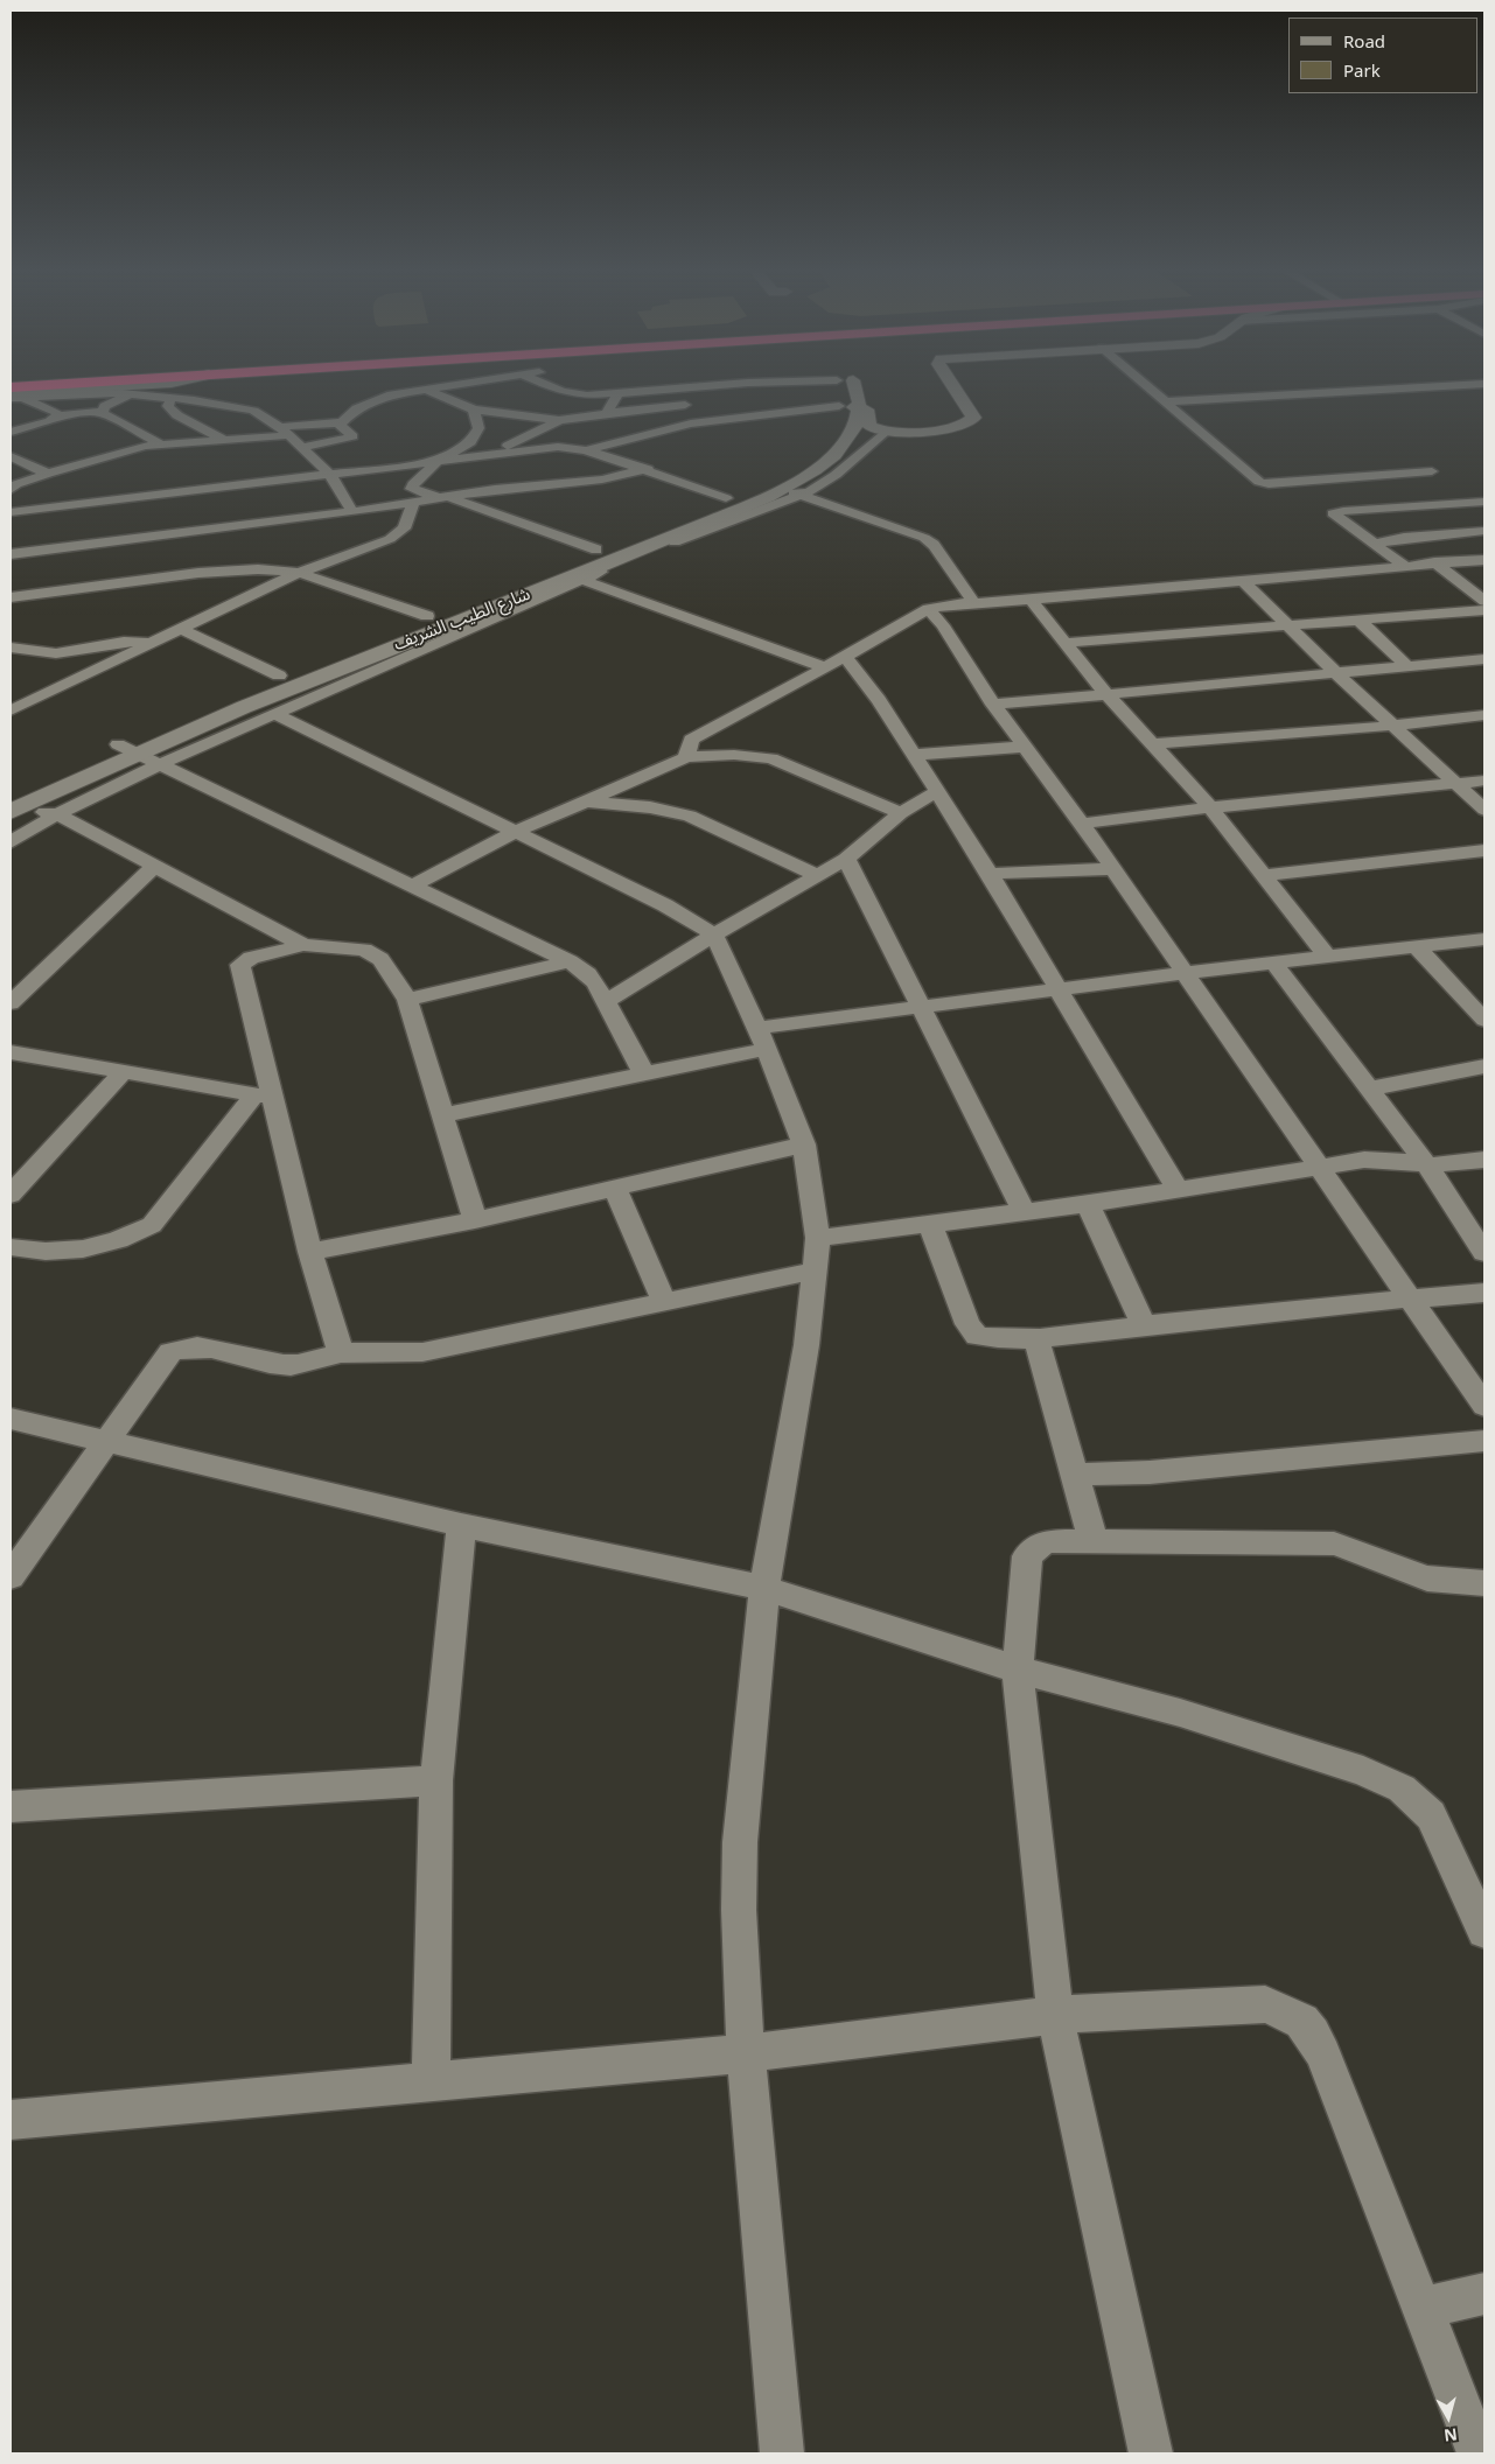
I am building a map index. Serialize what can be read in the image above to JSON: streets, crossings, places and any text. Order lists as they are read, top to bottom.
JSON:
{
  "streets": {
    "main road": ["شارع الطيب الشريف"]
  },
  "legend": ["Road", "Park"],
  "north": "bottom"
}
